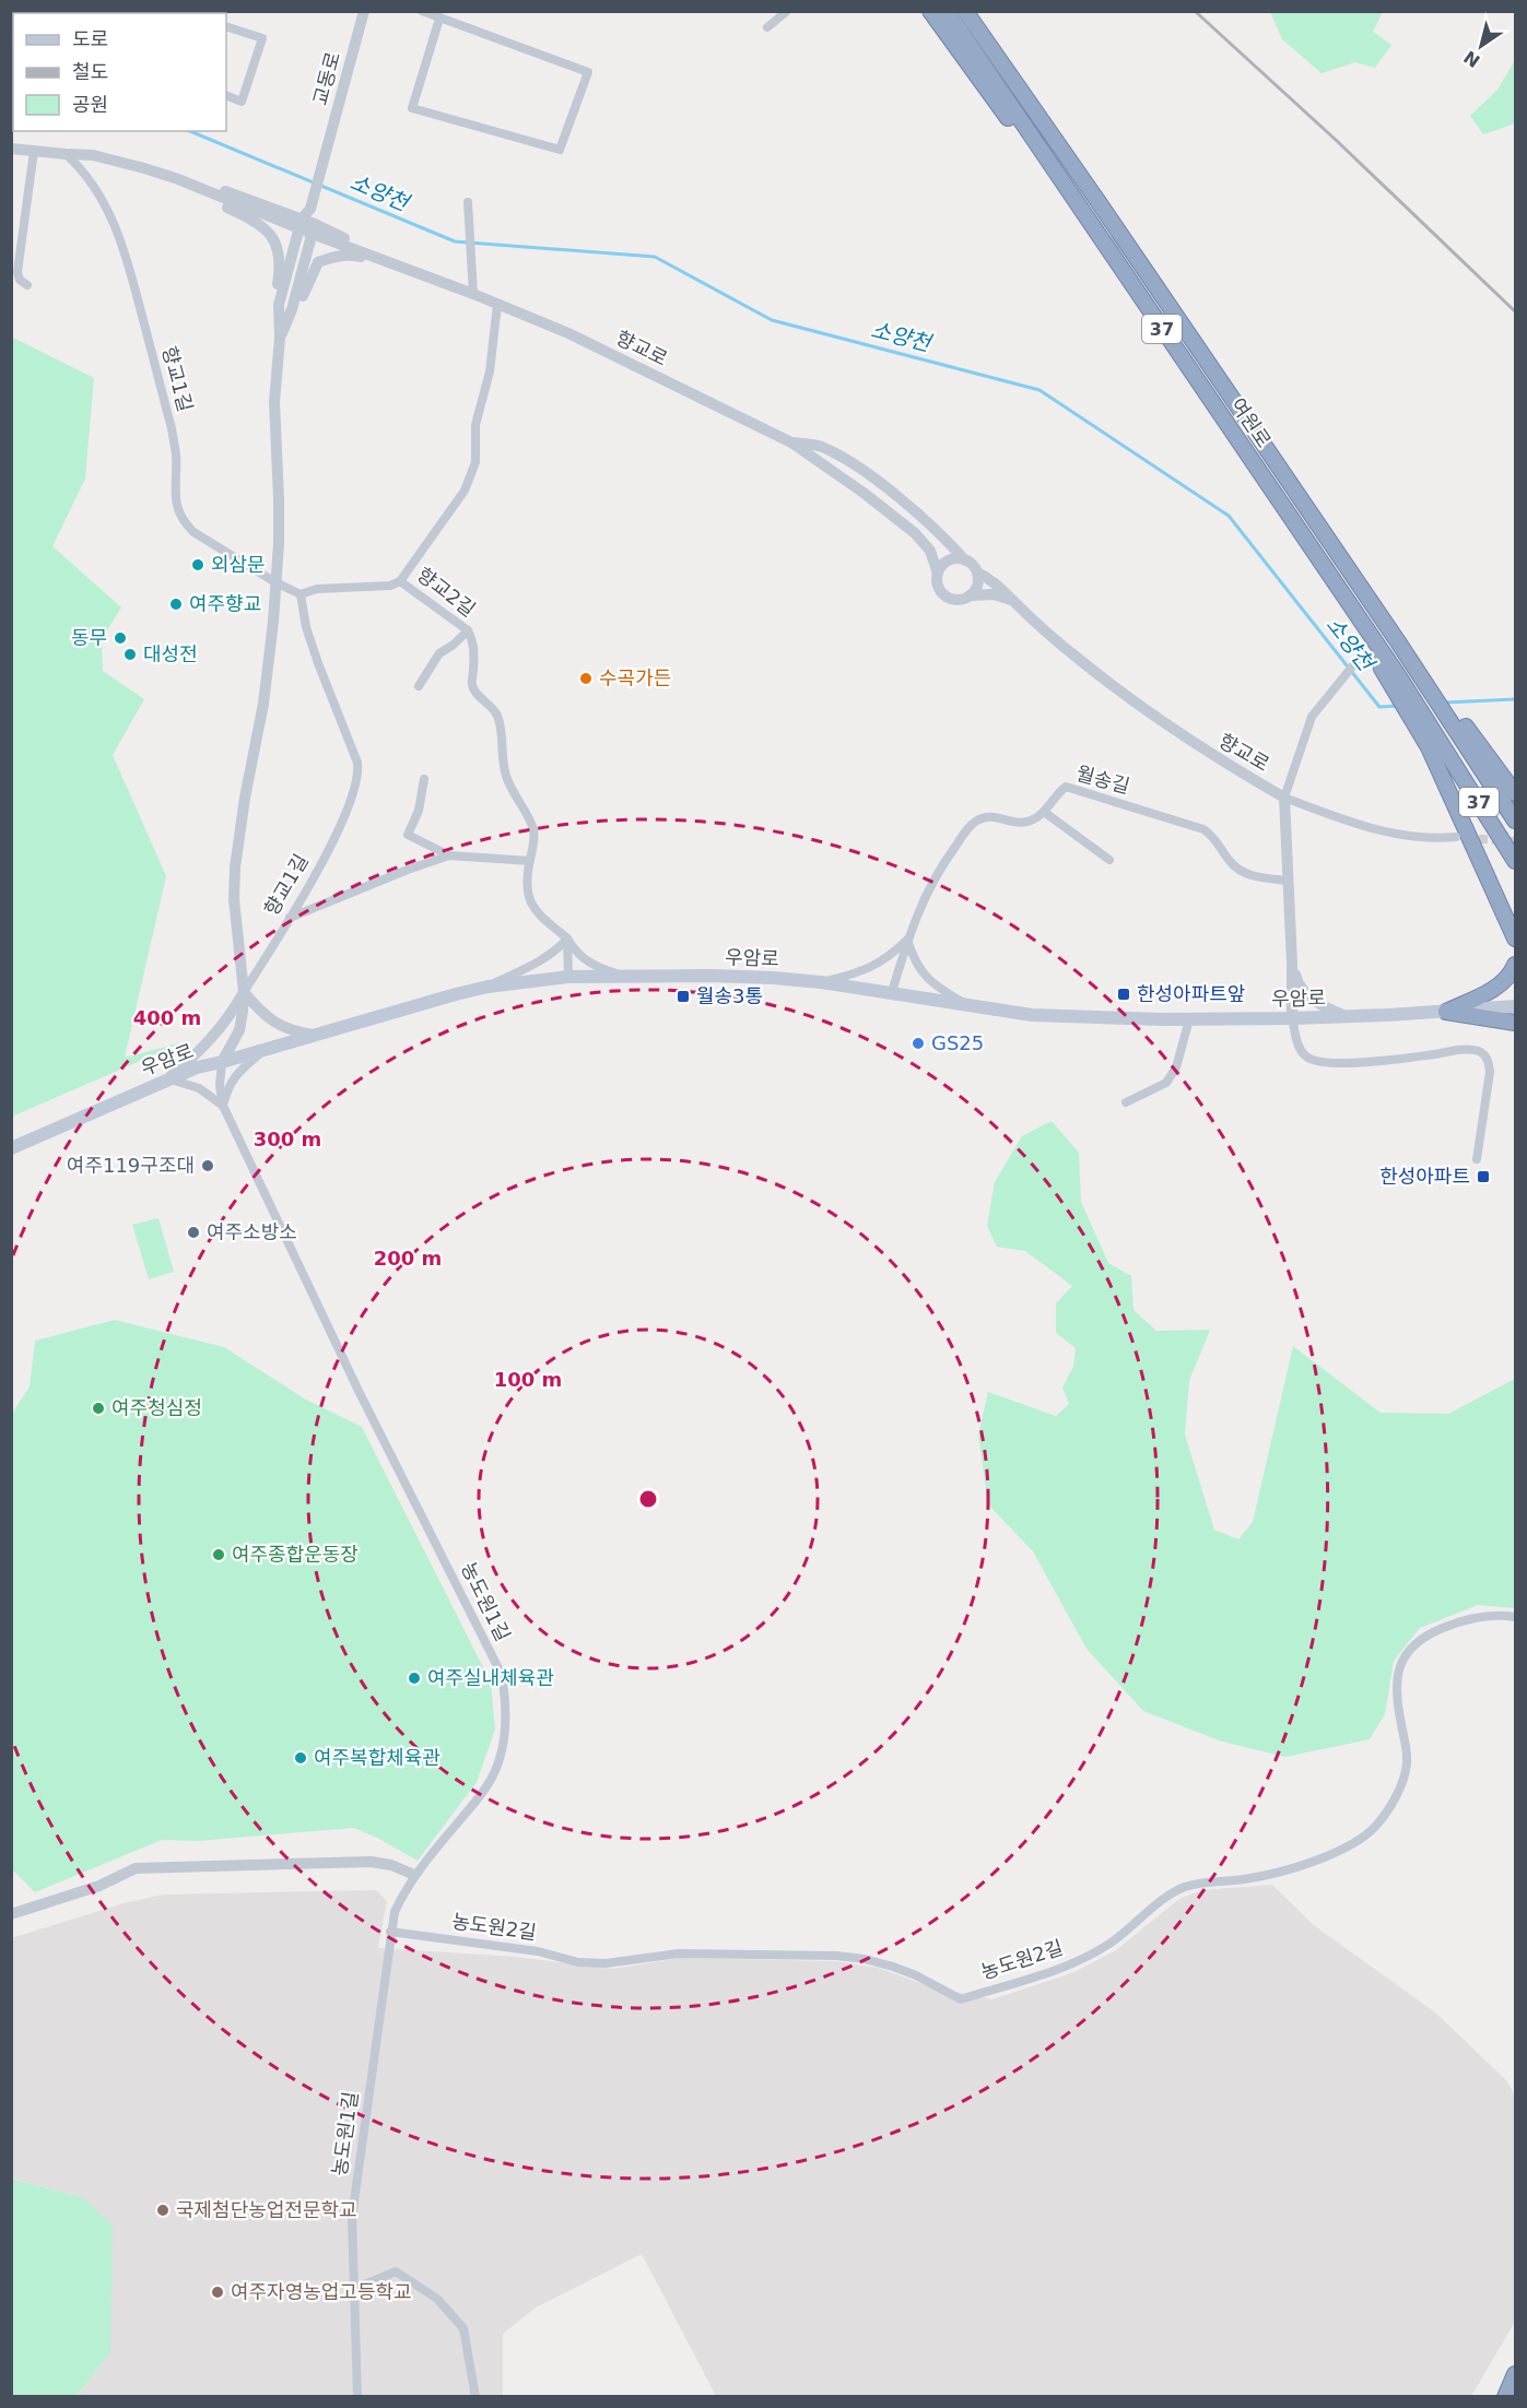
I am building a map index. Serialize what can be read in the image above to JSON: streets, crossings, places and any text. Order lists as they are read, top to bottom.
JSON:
{
  "streets": {
    "highway": ["37", "여원로"],
    "main road": ["우암로"],
    "street": [
      "교동로",
      "향교로",
      "향교1길",
      "향교2길",
      "월송길",
      "농도원1길",
      "농도원2길"
    ]
  },
  "crossings": [
    ["37", "여원로"],
    ["향교로", "향교1길"],
    ["향교로", "향교2길"],
    ["향교1길", "우암로"],
    ["향교1길", "농도원1길"],
    ["향교2길", "우암로"],
    ["우암로", "농도원1길"],
    ["농도원1길", "농도원2길"]
  ],
  "water": ["소양천"],
  "places": {
    "other": [
      "외삼문",
      "여주향교",
      "동무",
      "대성전",
      "수곡가든",
      "GS25",
      "여주119구조대",
      "여주소방소",
      "여주청심정",
      "여주종합운동장",
      "여주실내체육관",
      "여주복합체육관",
      "국제첨단농업전문학교",
      "여주자영농업고등학교"
    ],
    "transit": ["한성아파트앞", "월송3통", "한성아파트"]
  },
  "legend": ["도로", "철도", "공원"],
  "north": "bottom left",
  "rings": [
    "400 m",
    "300 m",
    "200 m",
    "100 m"
  ]
}
